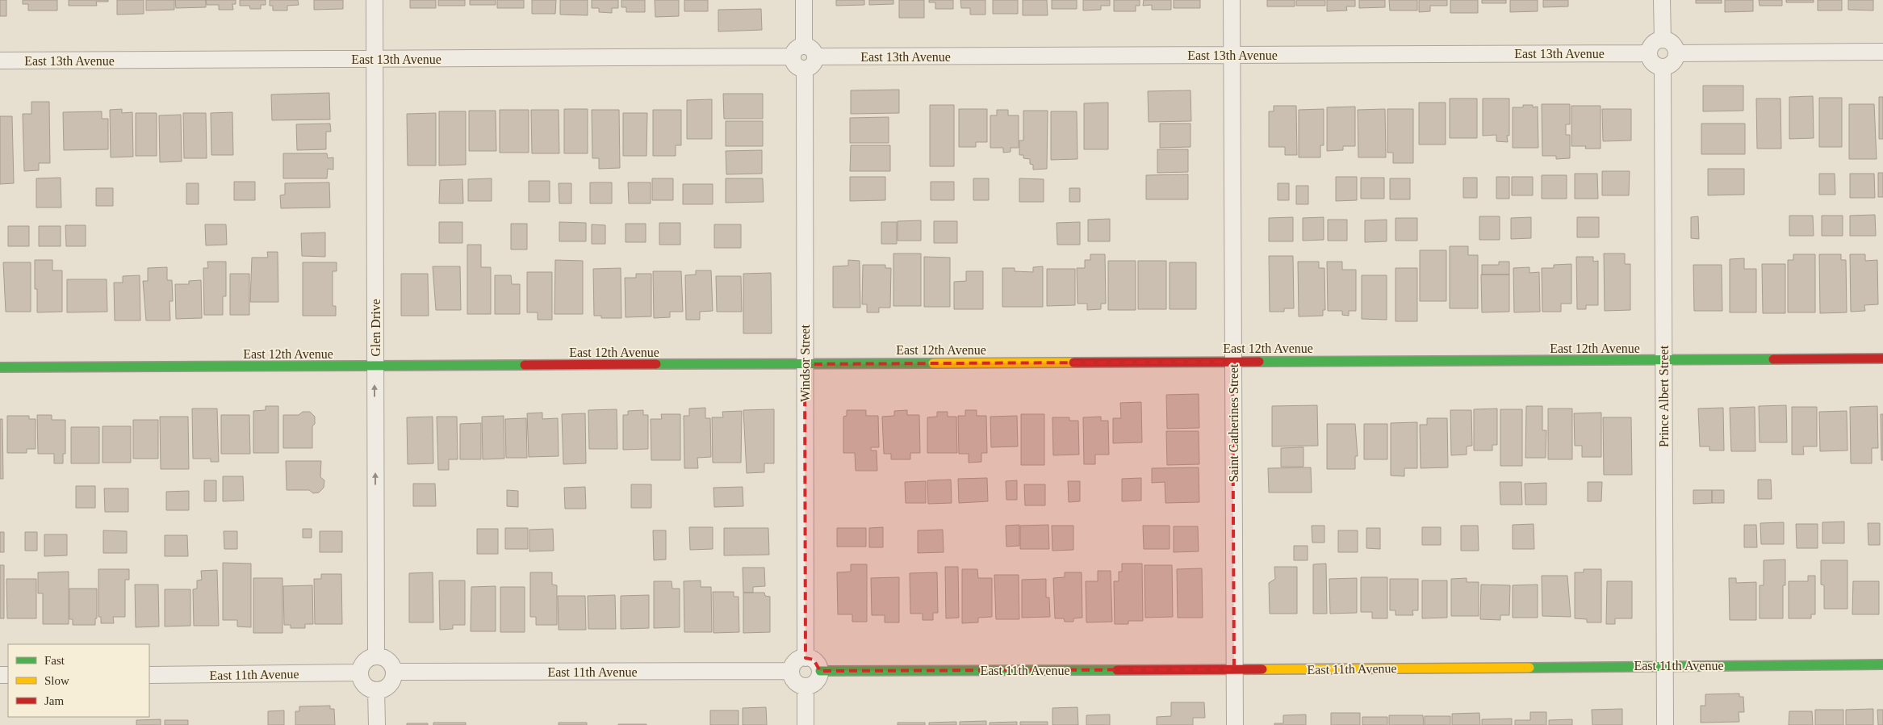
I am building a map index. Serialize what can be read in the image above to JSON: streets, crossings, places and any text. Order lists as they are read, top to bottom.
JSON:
{
  "streets": {
    "street": [
      "East 13th Avenue",
      "Glen Drive",
      "East 12th Avenue",
      "Windsor Street",
      "Prince Albert Street",
      "Saint Catherines Street",
      "East 11th Avenue"
    ]
  },
  "crossings": [
    ["East 13th Avenue", "Glen Drive"],
    ["East 13th Avenue", "Windsor Street"],
    ["East 13th Avenue", "Prince Albert Street"],
    ["East 13th Avenue", "Saint Catherines Street"],
    ["Glen Drive", "East 12th Avenue"],
    ["Glen Drive", "East 11th Avenue"],
    ["East 12th Avenue", "Windsor Street"],
    ["East 12th Avenue", "Prince Albert Street"],
    ["East 12th Avenue", "Saint Catherines Street"],
    ["Windsor Street", "East 11th Avenue"],
    ["Prince Albert Street", "East 11th Avenue"],
    ["Saint Catherines Street", "East 11th Avenue"]
  ],
  "one_way": ["Glen Drive"],
  "legend": ["Fast", "Slow", "Jam"]
}
